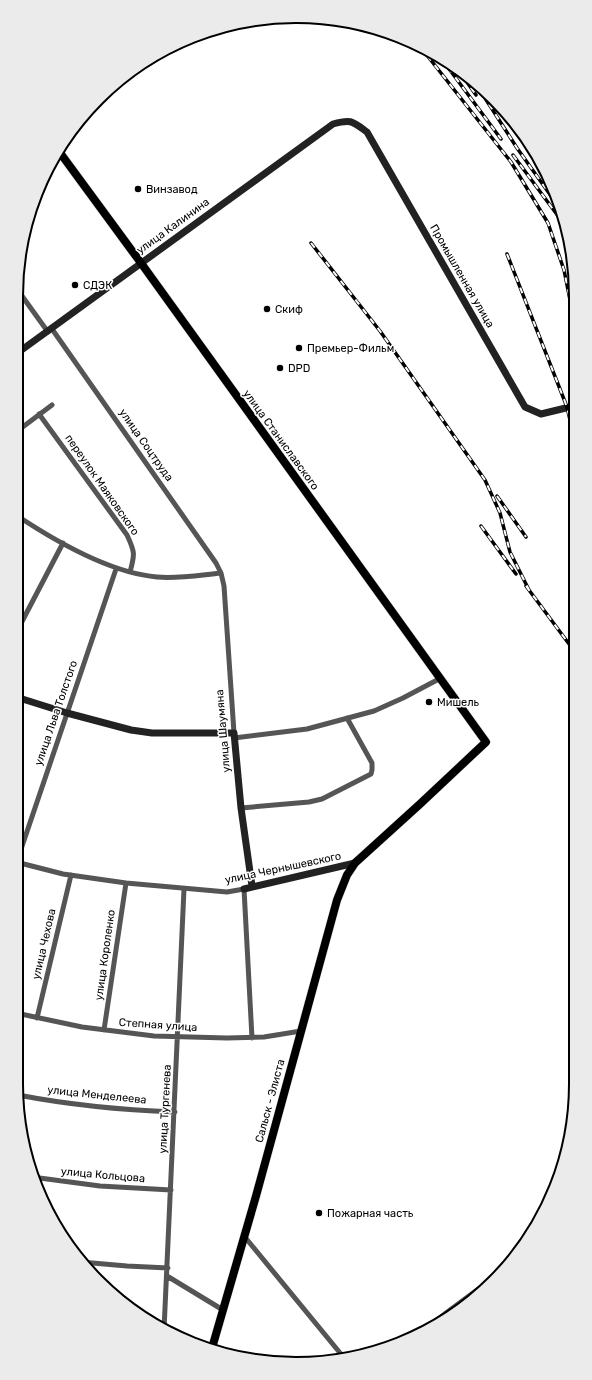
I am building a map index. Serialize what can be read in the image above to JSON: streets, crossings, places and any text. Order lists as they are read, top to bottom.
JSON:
{
  "streets": {
    "main road": [
      "улица Калинина",
      "Промышленная улица",
      "улица Станиславского",
      "улица Шаумяна",
      "улица Чернышевского",
      "Сальск - Элиста"
    ],
    "street": [
      "улица Соцтруда",
      "переулок Маяковского",
      "улица Льва Толстого",
      "улица Чехова",
      "улица Короленко",
      "Степная улица",
      "улица Менделеева",
      "улица Тургенева",
      "улица Кольцова"
    ]
  },
  "crossings": [
    ["улица Калинина", "Промышленная улица"],
    ["улица Калинина", "улица Станиславского"],
    ["улица Калинина", "улица Соцтруда"],
    ["улица Станиславского", "улица Чернышевского"],
    ["улица Соцтруда", "улица Шаумяна"],
    ["улица Шаумяна", "улица Чернышевского"],
    ["улица Чернышевского", "улица Чехова"],
    ["улица Чернышевского", "улица Короленко"],
    ["улица Чернышевского", "Сальск - Элиста"],
    ["улица Чернышевского", "улица Тургенева"],
    ["улица Чехова", "Степная улица"],
    ["улица Короленко", "Степная улица"],
    ["Степная улица", "Сальск - Элиста"],
    ["Степная улица", "улица Тургенева"],
    ["улица Менделеева", "улица Тургенева"],
    ["улица Тургенева", "улица Кольцова"]
  ],
  "places": [
    "Винзавод",
    "СДЭК",
    "Скиф",
    "Премьер-Фильм",
    "DPD",
    "Мишель",
    "Пожарная часть"
  ]
}
